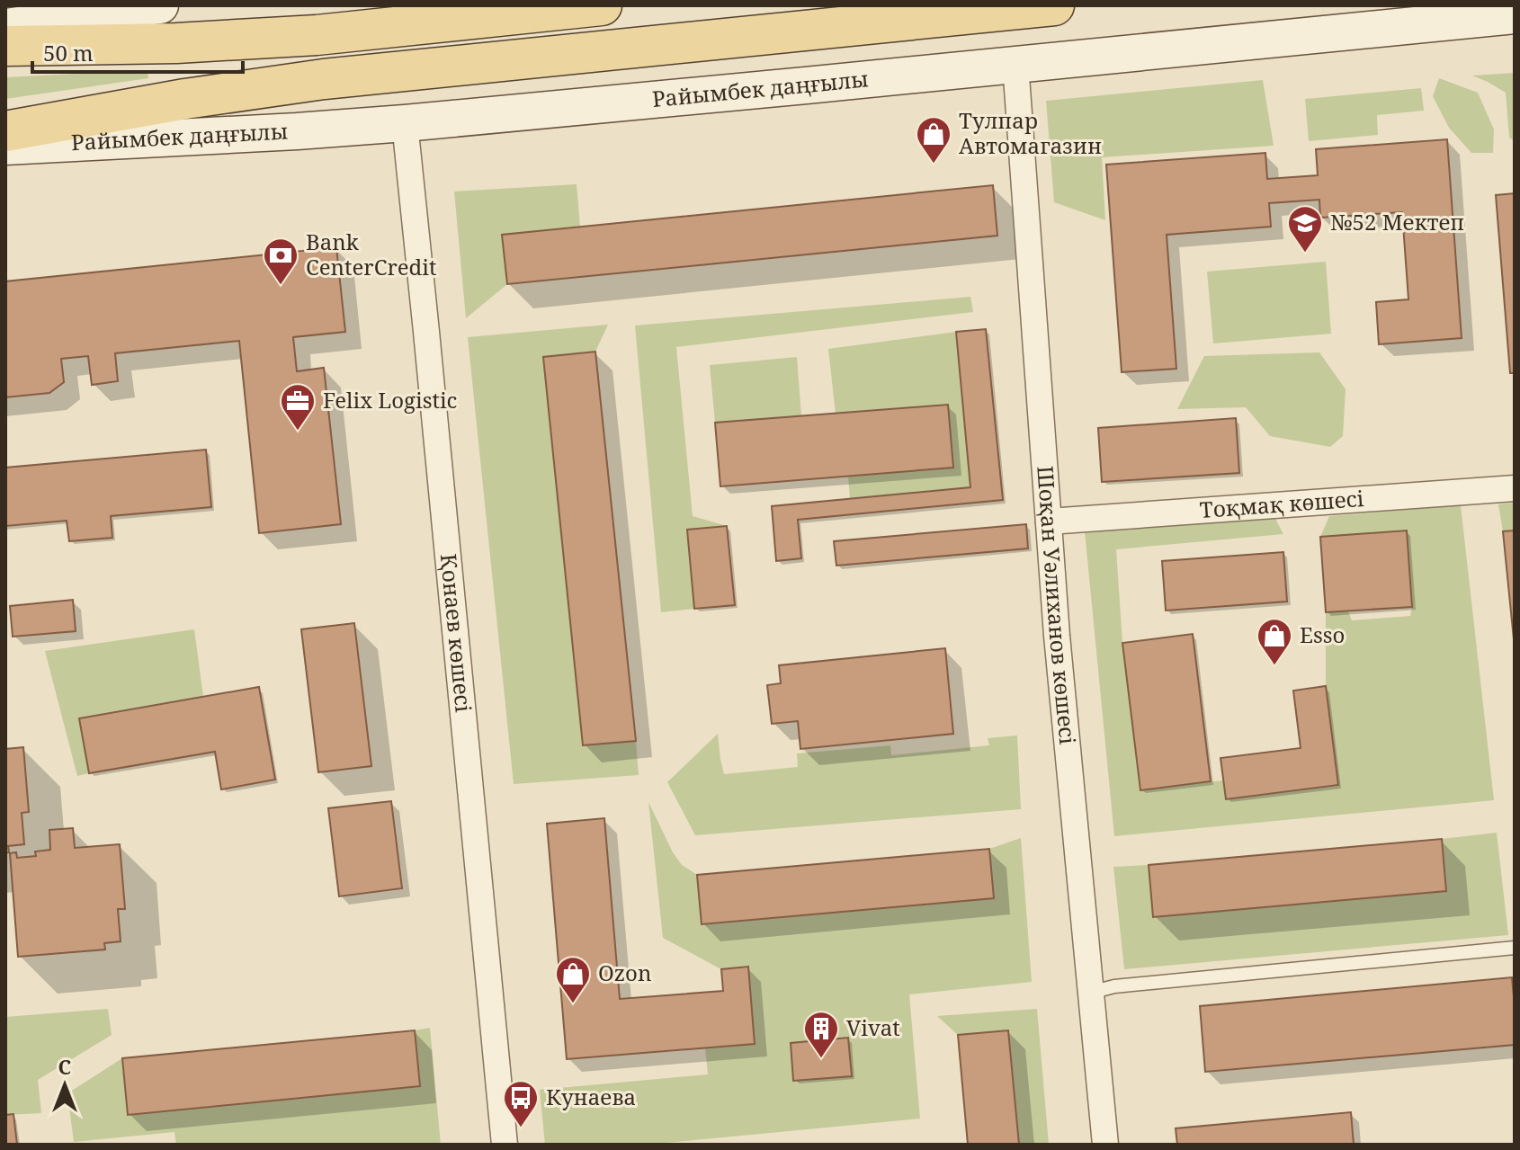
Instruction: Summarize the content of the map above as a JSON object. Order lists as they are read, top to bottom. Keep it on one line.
{"streets":{"main road":["Райымбек даңғылы"],"street":["Тоқмақ көшесі","Шоқан Уәлиханов көшесі","Қонаев көшесі"]},"crossings":[["Райымбек даңғылы","Шоқан Уәлиханов көшесі"],["Райымбек даңғылы","Қонаев көшесі"],["Тоқмақ көшесі","Шоқан Уәлиханов көшесі"]],"places":{"shop":["Тулпар Автомагазин","Esso","Ozon"],"school or university":["№52 Мектеп"],"bank":["Bank CenterCredit"],"office":["Felix Logistic"],"building":["Vivat"],"bus stop":["Кунаева"]},"scale_bar":"50 m","north":"top"}
